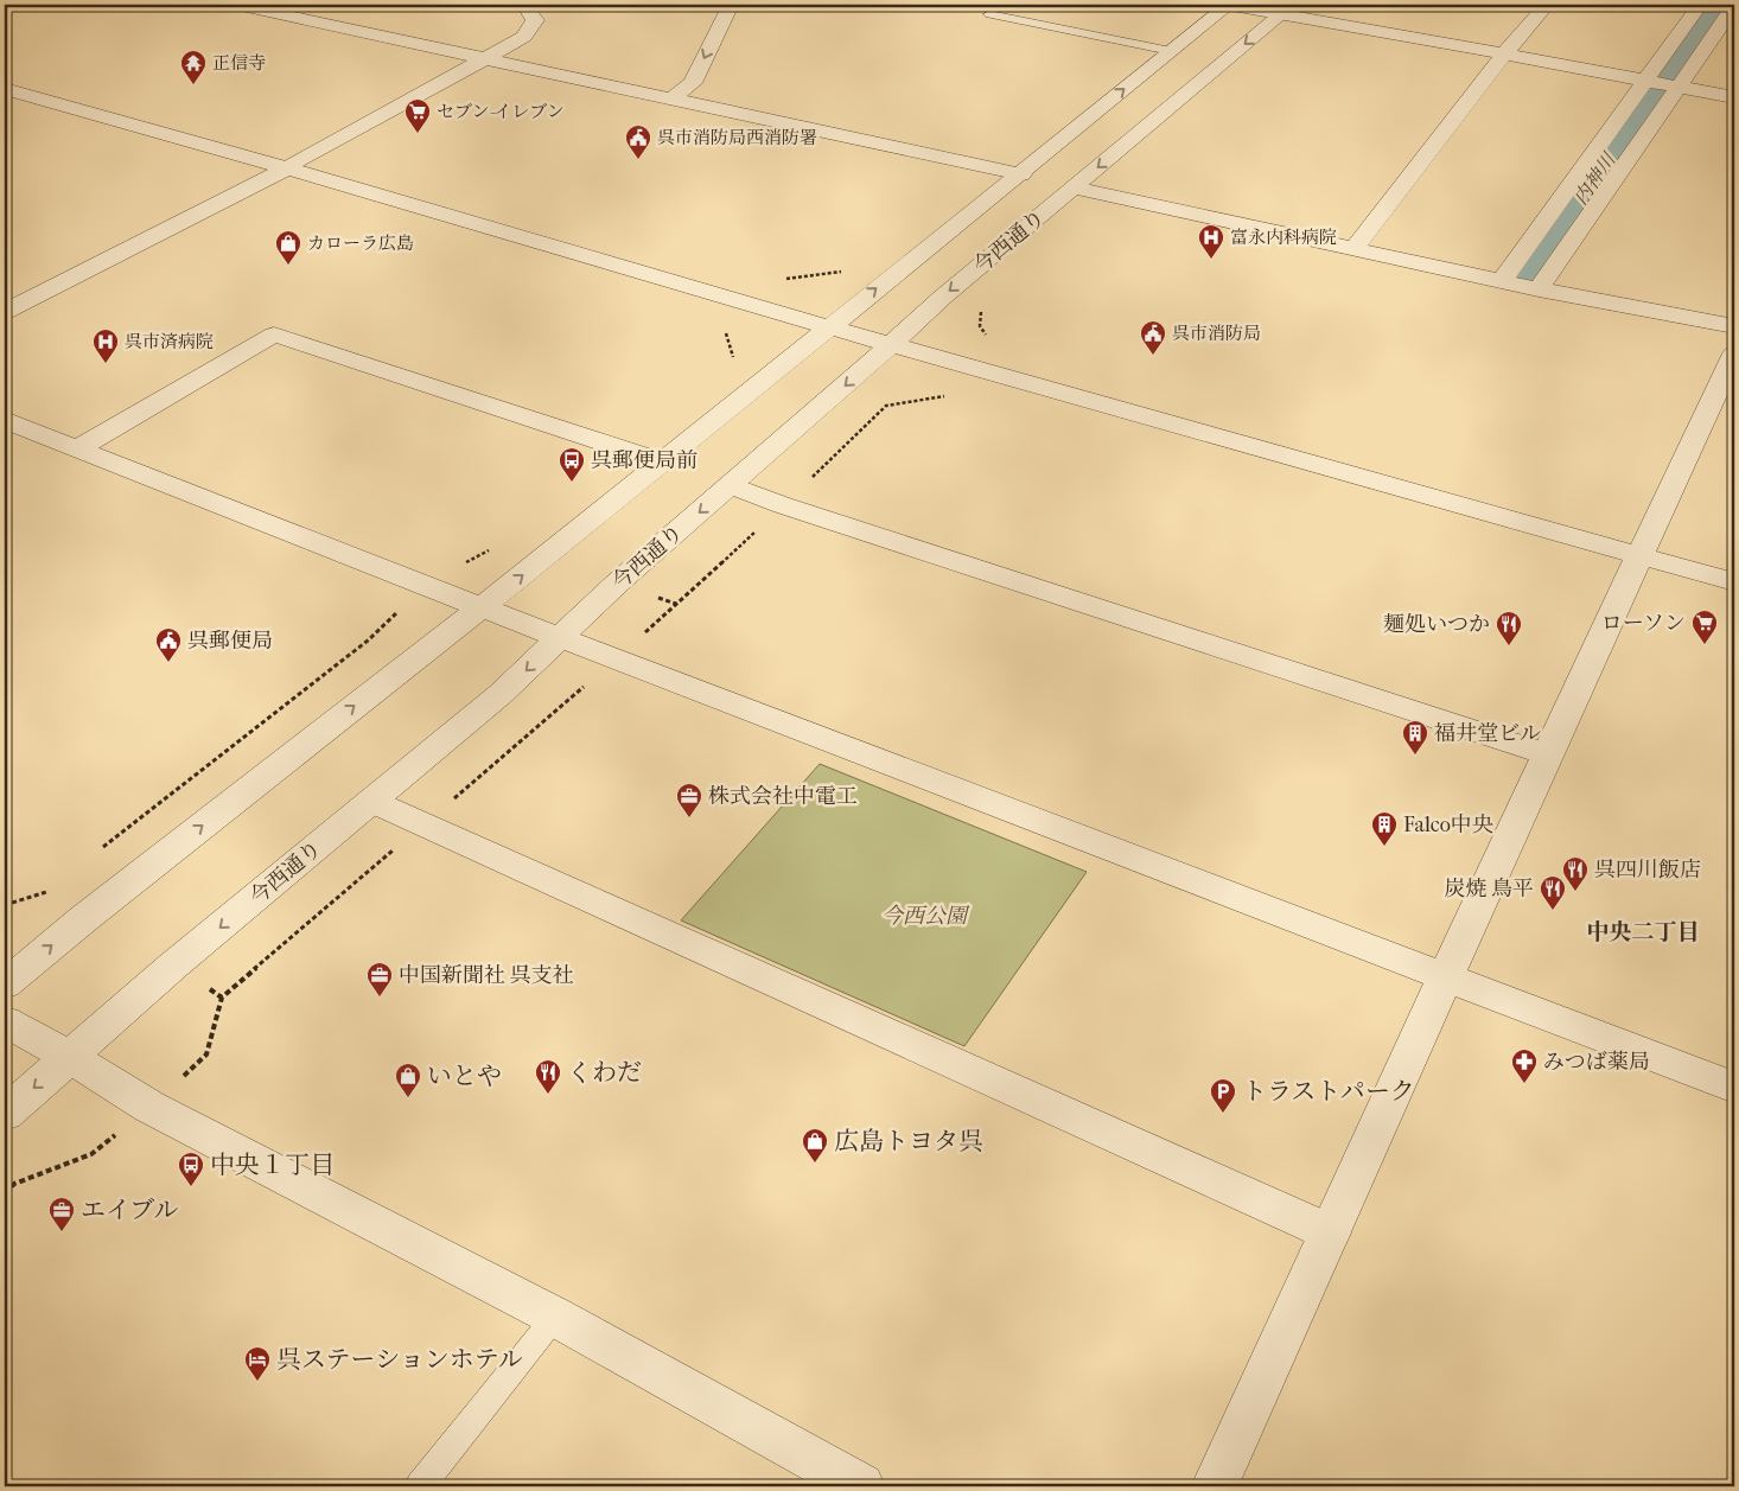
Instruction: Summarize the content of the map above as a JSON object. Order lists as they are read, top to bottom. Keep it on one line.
{"streets":{"street":["今西通り"]},"districts":["中央二丁目"],"water":["内神川"],"parks":["今西公園"],"places":{"temple":["正信寺"],"supermarket":["セブン-イレブン","ローソン"],"public building":["呉市消防局西消防署","呉市消防局","呉郵便局"],"hospital":["富永内科病院","呉市済病院"],"shop":["カローラ広島","いとや","広島トヨタ呉"],"bus stop":["呉郵便局前","中央１丁目"],"restaurant":["麺処いつか","呉四川飯店","炭焼 鳥平","くわだ"],"building":["福井堂ビル","Falco中央"],"office":["株式会社中電工","中国新聞社 呉支社","エイブル"],"pharmacy":["みつば薬局"],"parking":["トラストパーク"],"hotel":["呉ステーションホテル"]}}
